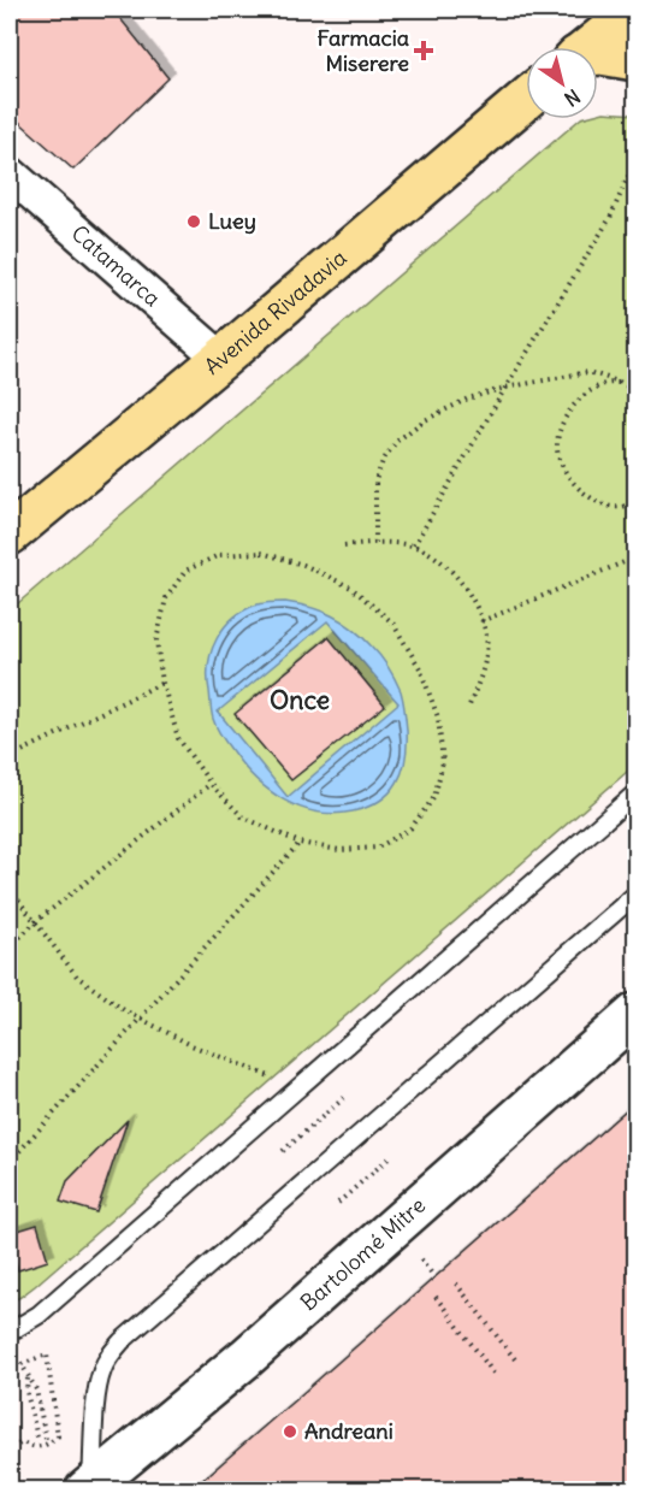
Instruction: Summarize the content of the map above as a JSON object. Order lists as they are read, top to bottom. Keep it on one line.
{"streets":{"main road":["Avenida Rivadavia","Bartolomé Mitre"],"street":["Catamarca"]},"crossings":[["Catamarca","Avenida Rivadavia"]],"districts":["Once"],"places":{"health":["Farmacia Miserere"],"other":["Luey","Andreani"]},"north":"bottom right"}
